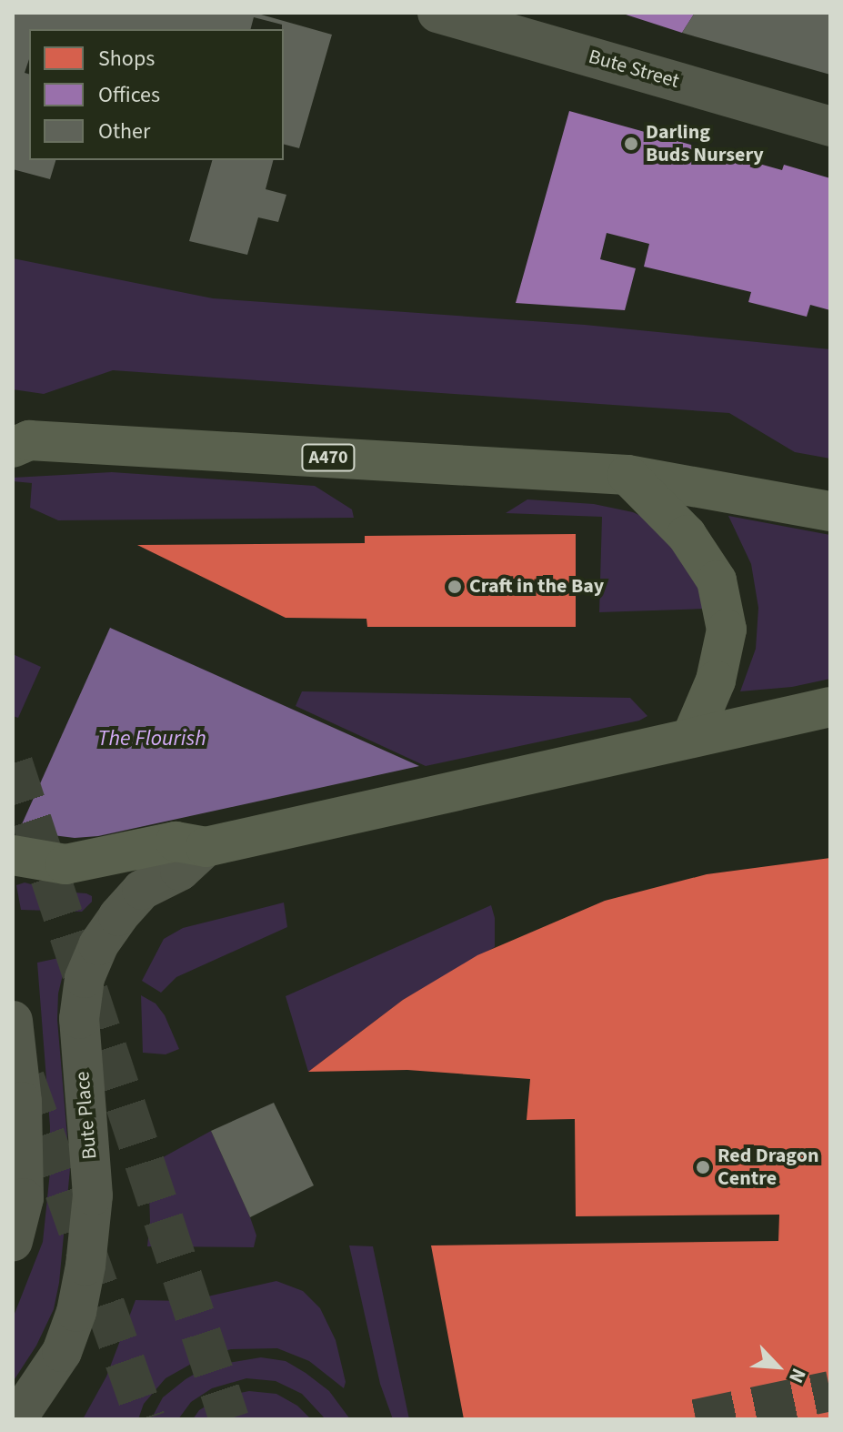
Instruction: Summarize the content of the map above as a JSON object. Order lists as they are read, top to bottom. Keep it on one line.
{"streets":{"main road":["A470"],"street":["Bute Street","Bute Place"]},"water":["The Flourish"],"places":["Darling Buds Nursery","Craft in the Bay","Red Dragon Centre"],"legend":["Shops","Offices","Other"],"north":"bottom right"}
